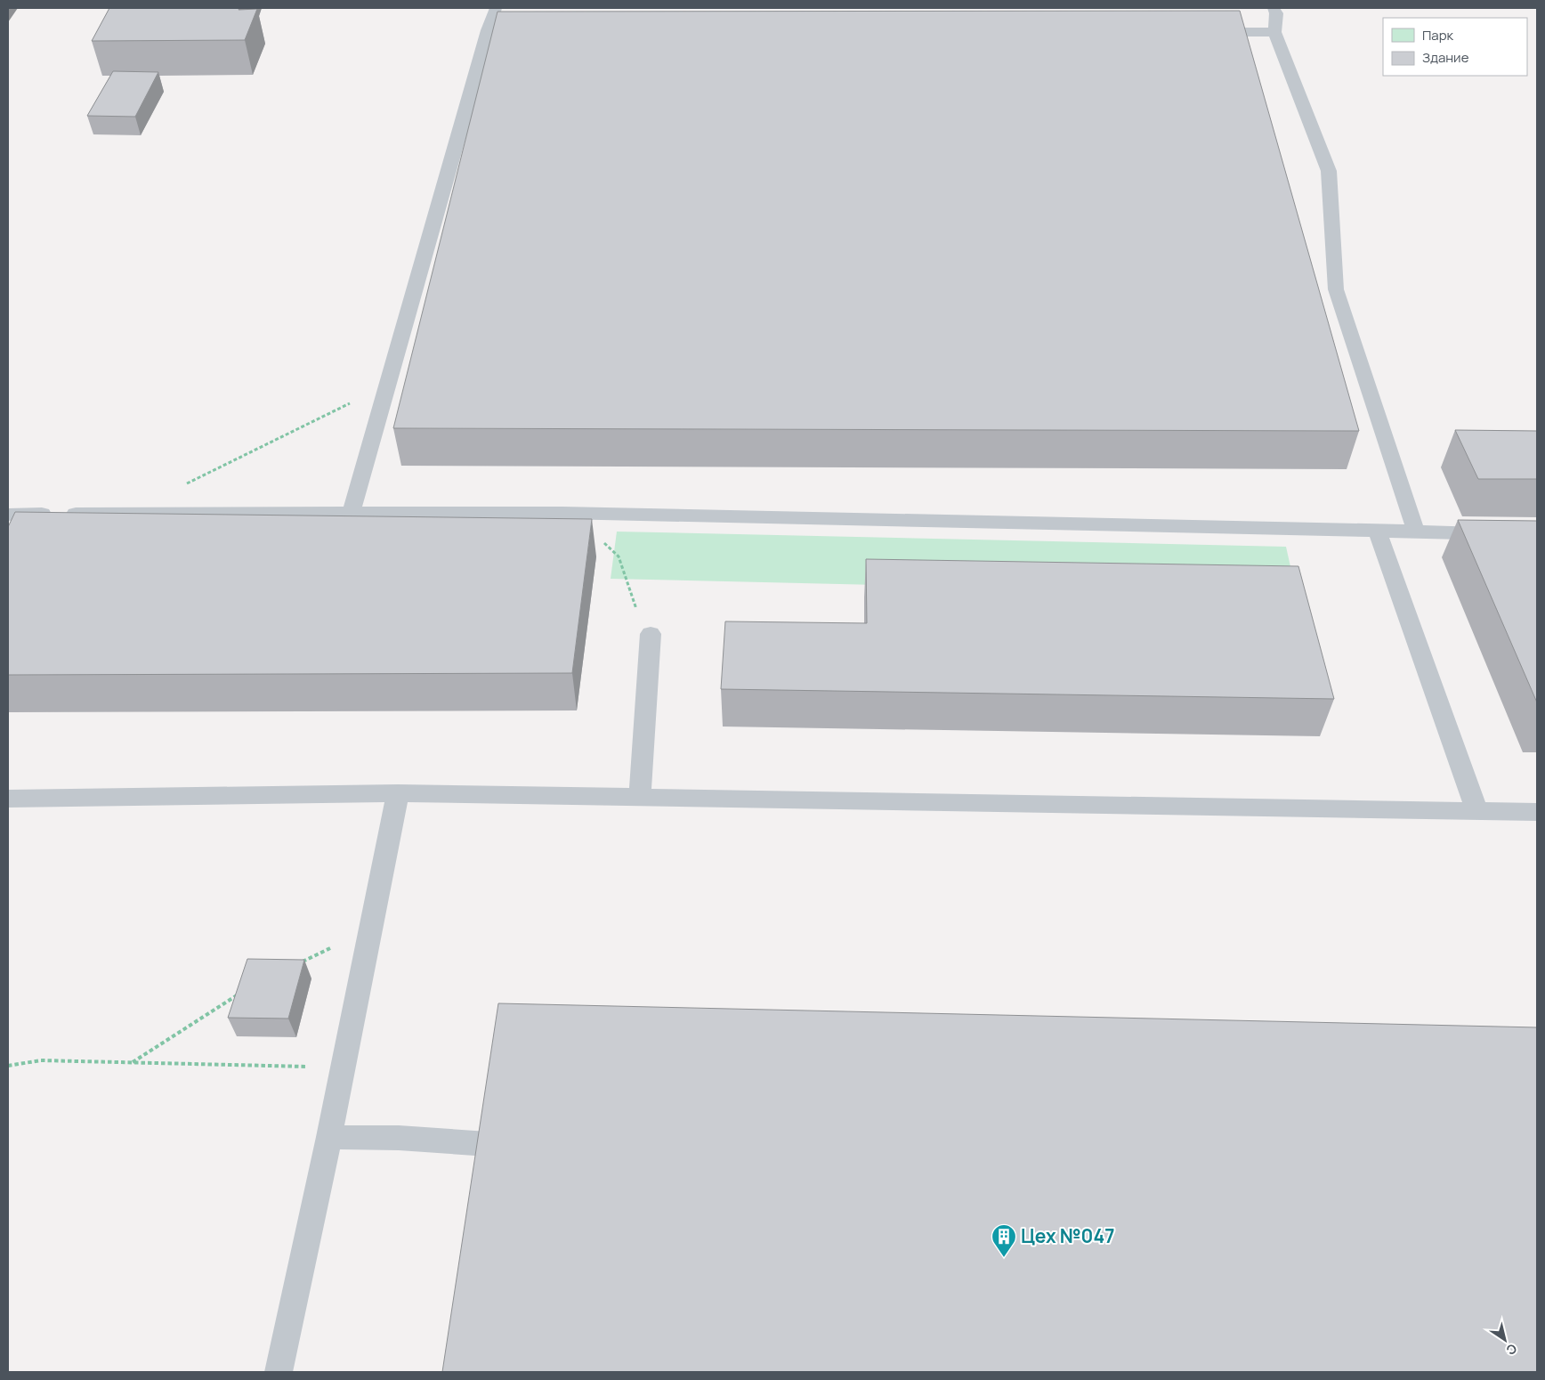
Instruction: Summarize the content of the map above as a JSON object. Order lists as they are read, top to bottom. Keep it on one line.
{"places":{"building":["Цех №047"]},"legend":["Парк","Здание"],"north":"bottom right"}
